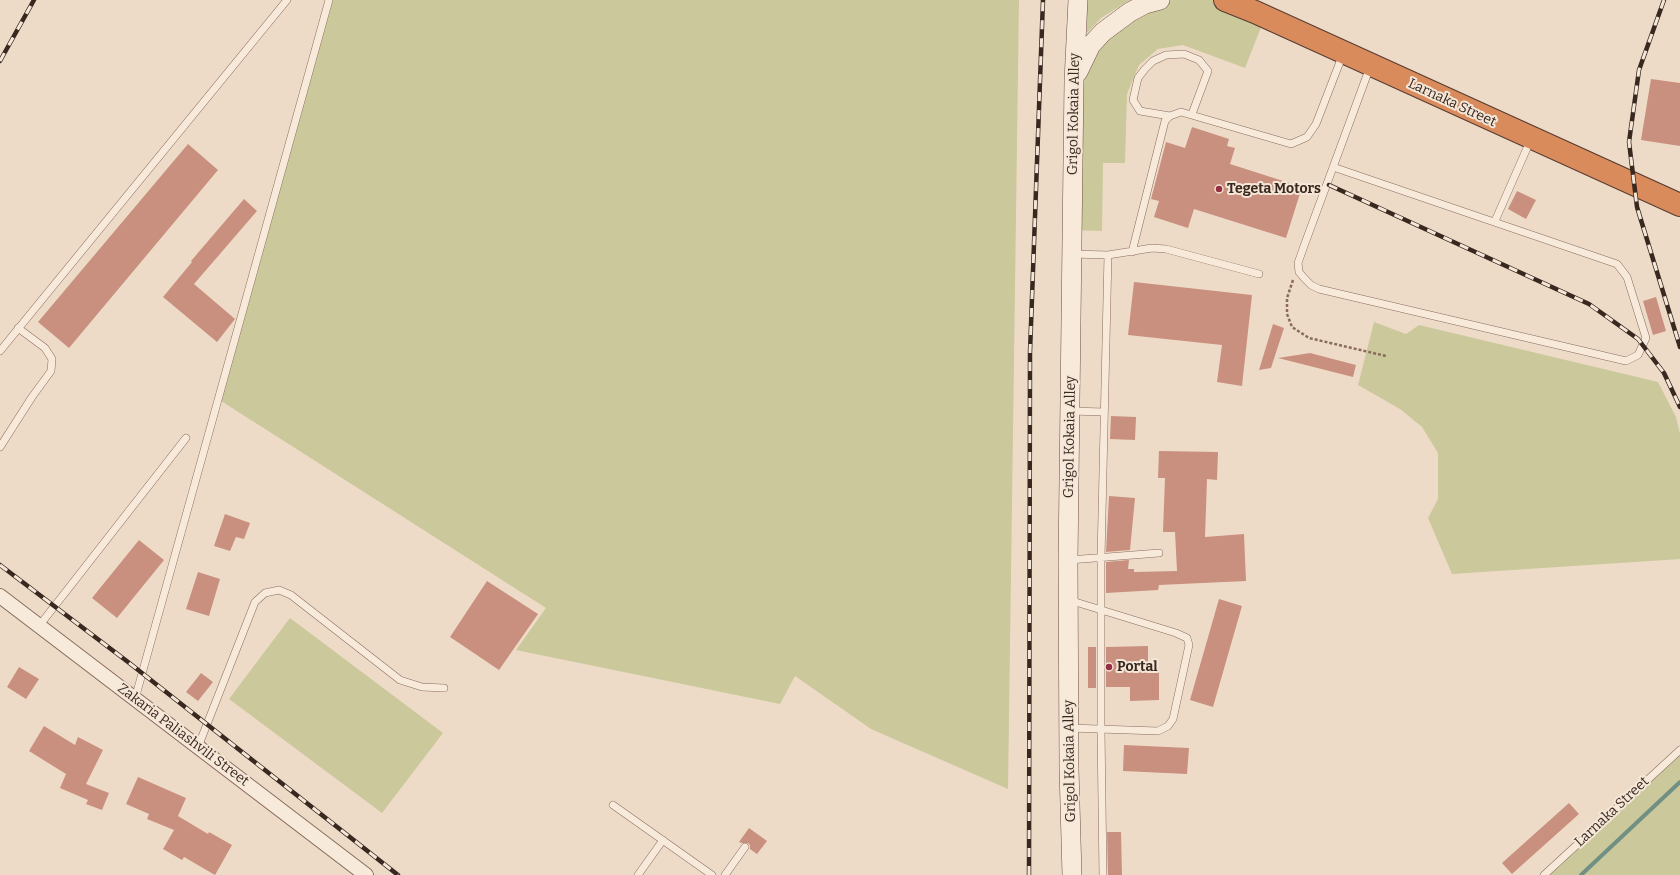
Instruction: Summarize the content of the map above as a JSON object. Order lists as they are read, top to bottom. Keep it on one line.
{"streets":{"highway":["Larnaka Street"],"main road":["Grigol Kokaia Alley"],"street":["Zakaria Paliashvili Street"]},"places":["Tegeta Motors","Portal"]}
